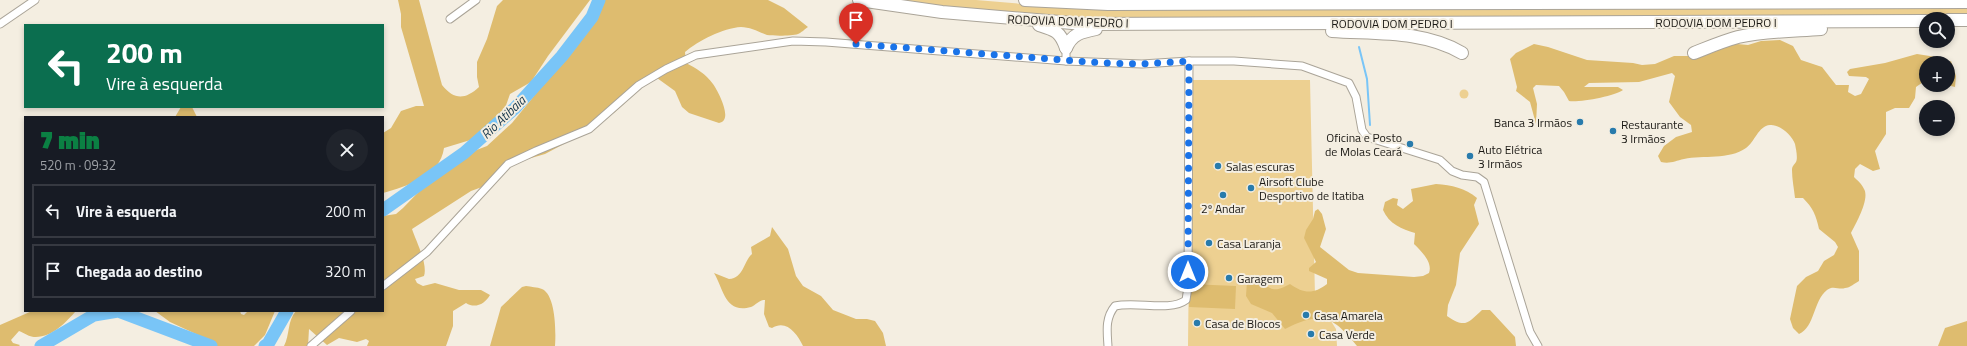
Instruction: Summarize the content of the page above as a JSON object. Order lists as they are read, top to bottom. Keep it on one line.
{"streets":{"highway":["RODOVIA DOM PEDRO I"]},"water":["Rio Atibaia"],"places":["Banca 3 Irmãos","Restaurante 3 Irmãos","Oficina e Posto de Molas Ceará","Auto Elétrica 3 Irmãos","Salas escuras","Airsoft Clube Desportivo de Itatiba","2º Andar","Casa Laranja","Garagem","Casa Amarela","Casa de Blocos","Casa Verde"],"page":{"map_buttons":["+","−"],"turn":["200 m","Vire à esquerda"],"heading":["7 min","520 m · 09:32"],"list":[{"name":"Vire à esquerda","value":"200 m"},{"name":"Chegada ao destino","value":"320 m"}]}}
